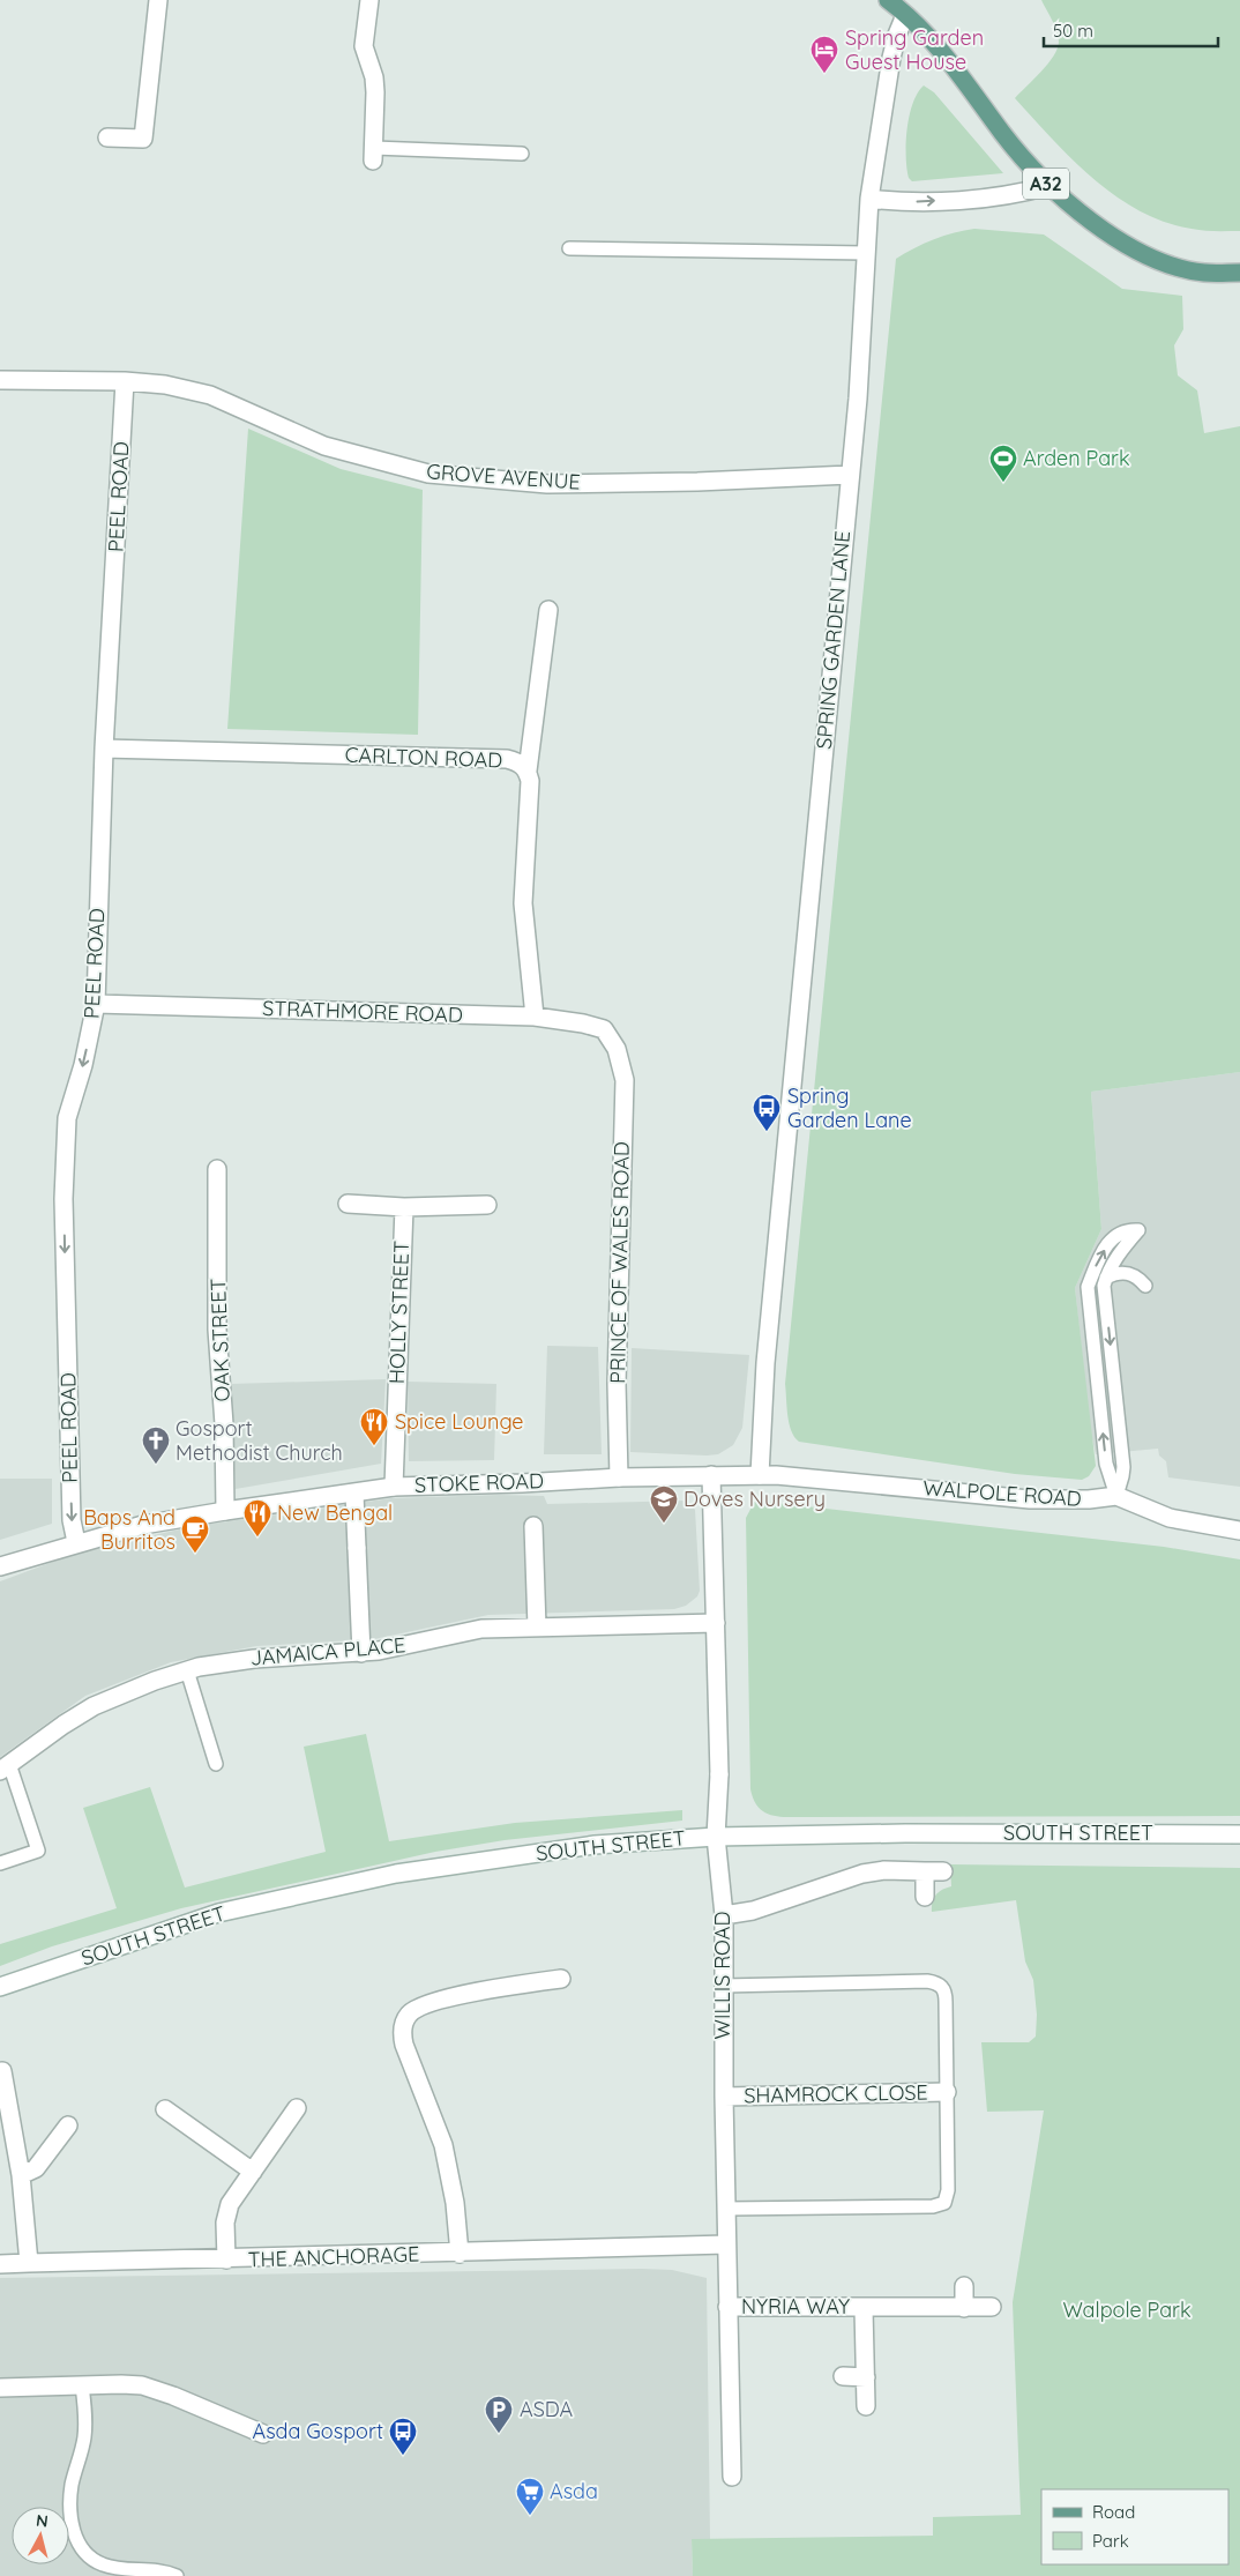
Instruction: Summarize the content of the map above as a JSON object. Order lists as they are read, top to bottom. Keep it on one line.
{"streets":{"main road":["A32"],"street":["GROVE AVENUE","PEEL ROAD","SPRING GARDEN LANE","CARLTON ROAD","STRATHMORE ROAD","PRINCE OF WALES ROAD","HOLLY STREET","OAK STREET","STOKE ROAD","WALPOLE ROAD","JAMAICA PLACE","SOUTH STREET","WILLIS ROAD","SHAMROCK CLOSE","THE ANCHORAGE","NYRIA WAY"]},"crossings":[["A32","SPRING GARDEN LANE"],["GROVE AVENUE","PEEL ROAD"],["GROVE AVENUE","SPRING GARDEN LANE"],["PEEL ROAD","CARLTON ROAD"],["PEEL ROAD","STRATHMORE ROAD"],["PEEL ROAD","STOKE ROAD"],["SPRING GARDEN LANE","STOKE ROAD"],["SPRING GARDEN LANE","WALPOLE ROAD"],["CARLTON ROAD","STRATHMORE ROAD"],["STRATHMORE ROAD","PRINCE OF WALES ROAD"],["PRINCE OF WALES ROAD","STOKE ROAD"],["HOLLY STREET","STOKE ROAD"],["OAK STREET","STOKE ROAD"],["STOKE ROAD","WALPOLE ROAD"],["STOKE ROAD","WILLIS ROAD"],["JAMAICA PLACE","WILLIS ROAD"],["SOUTH STREET","WILLIS ROAD"],["WILLIS ROAD","SHAMROCK CLOSE"],["WILLIS ROAD","THE ANCHORAGE"],["WILLIS ROAD","NYRIA WAY"]],"one_way":["PEEL ROAD"],"parks":["Walpole Park"],"places":{"hotel":["Spring Garden Guest House"],"sports":["Arden Park"],"bus stop":["Spring Garden Lane","Asda Gosport"],"restaurant":["Spice Lounge","New Bengal"],"church":["Gosport Methodist Church"],"school or university":["Doves Nursery"],"cafe":["Baps And Burritos"],"parking":["ASDA"],"supermarket":["Asda"]},"legend":["Road","Park"],"scale_bar":"50 m","north":"top"}
